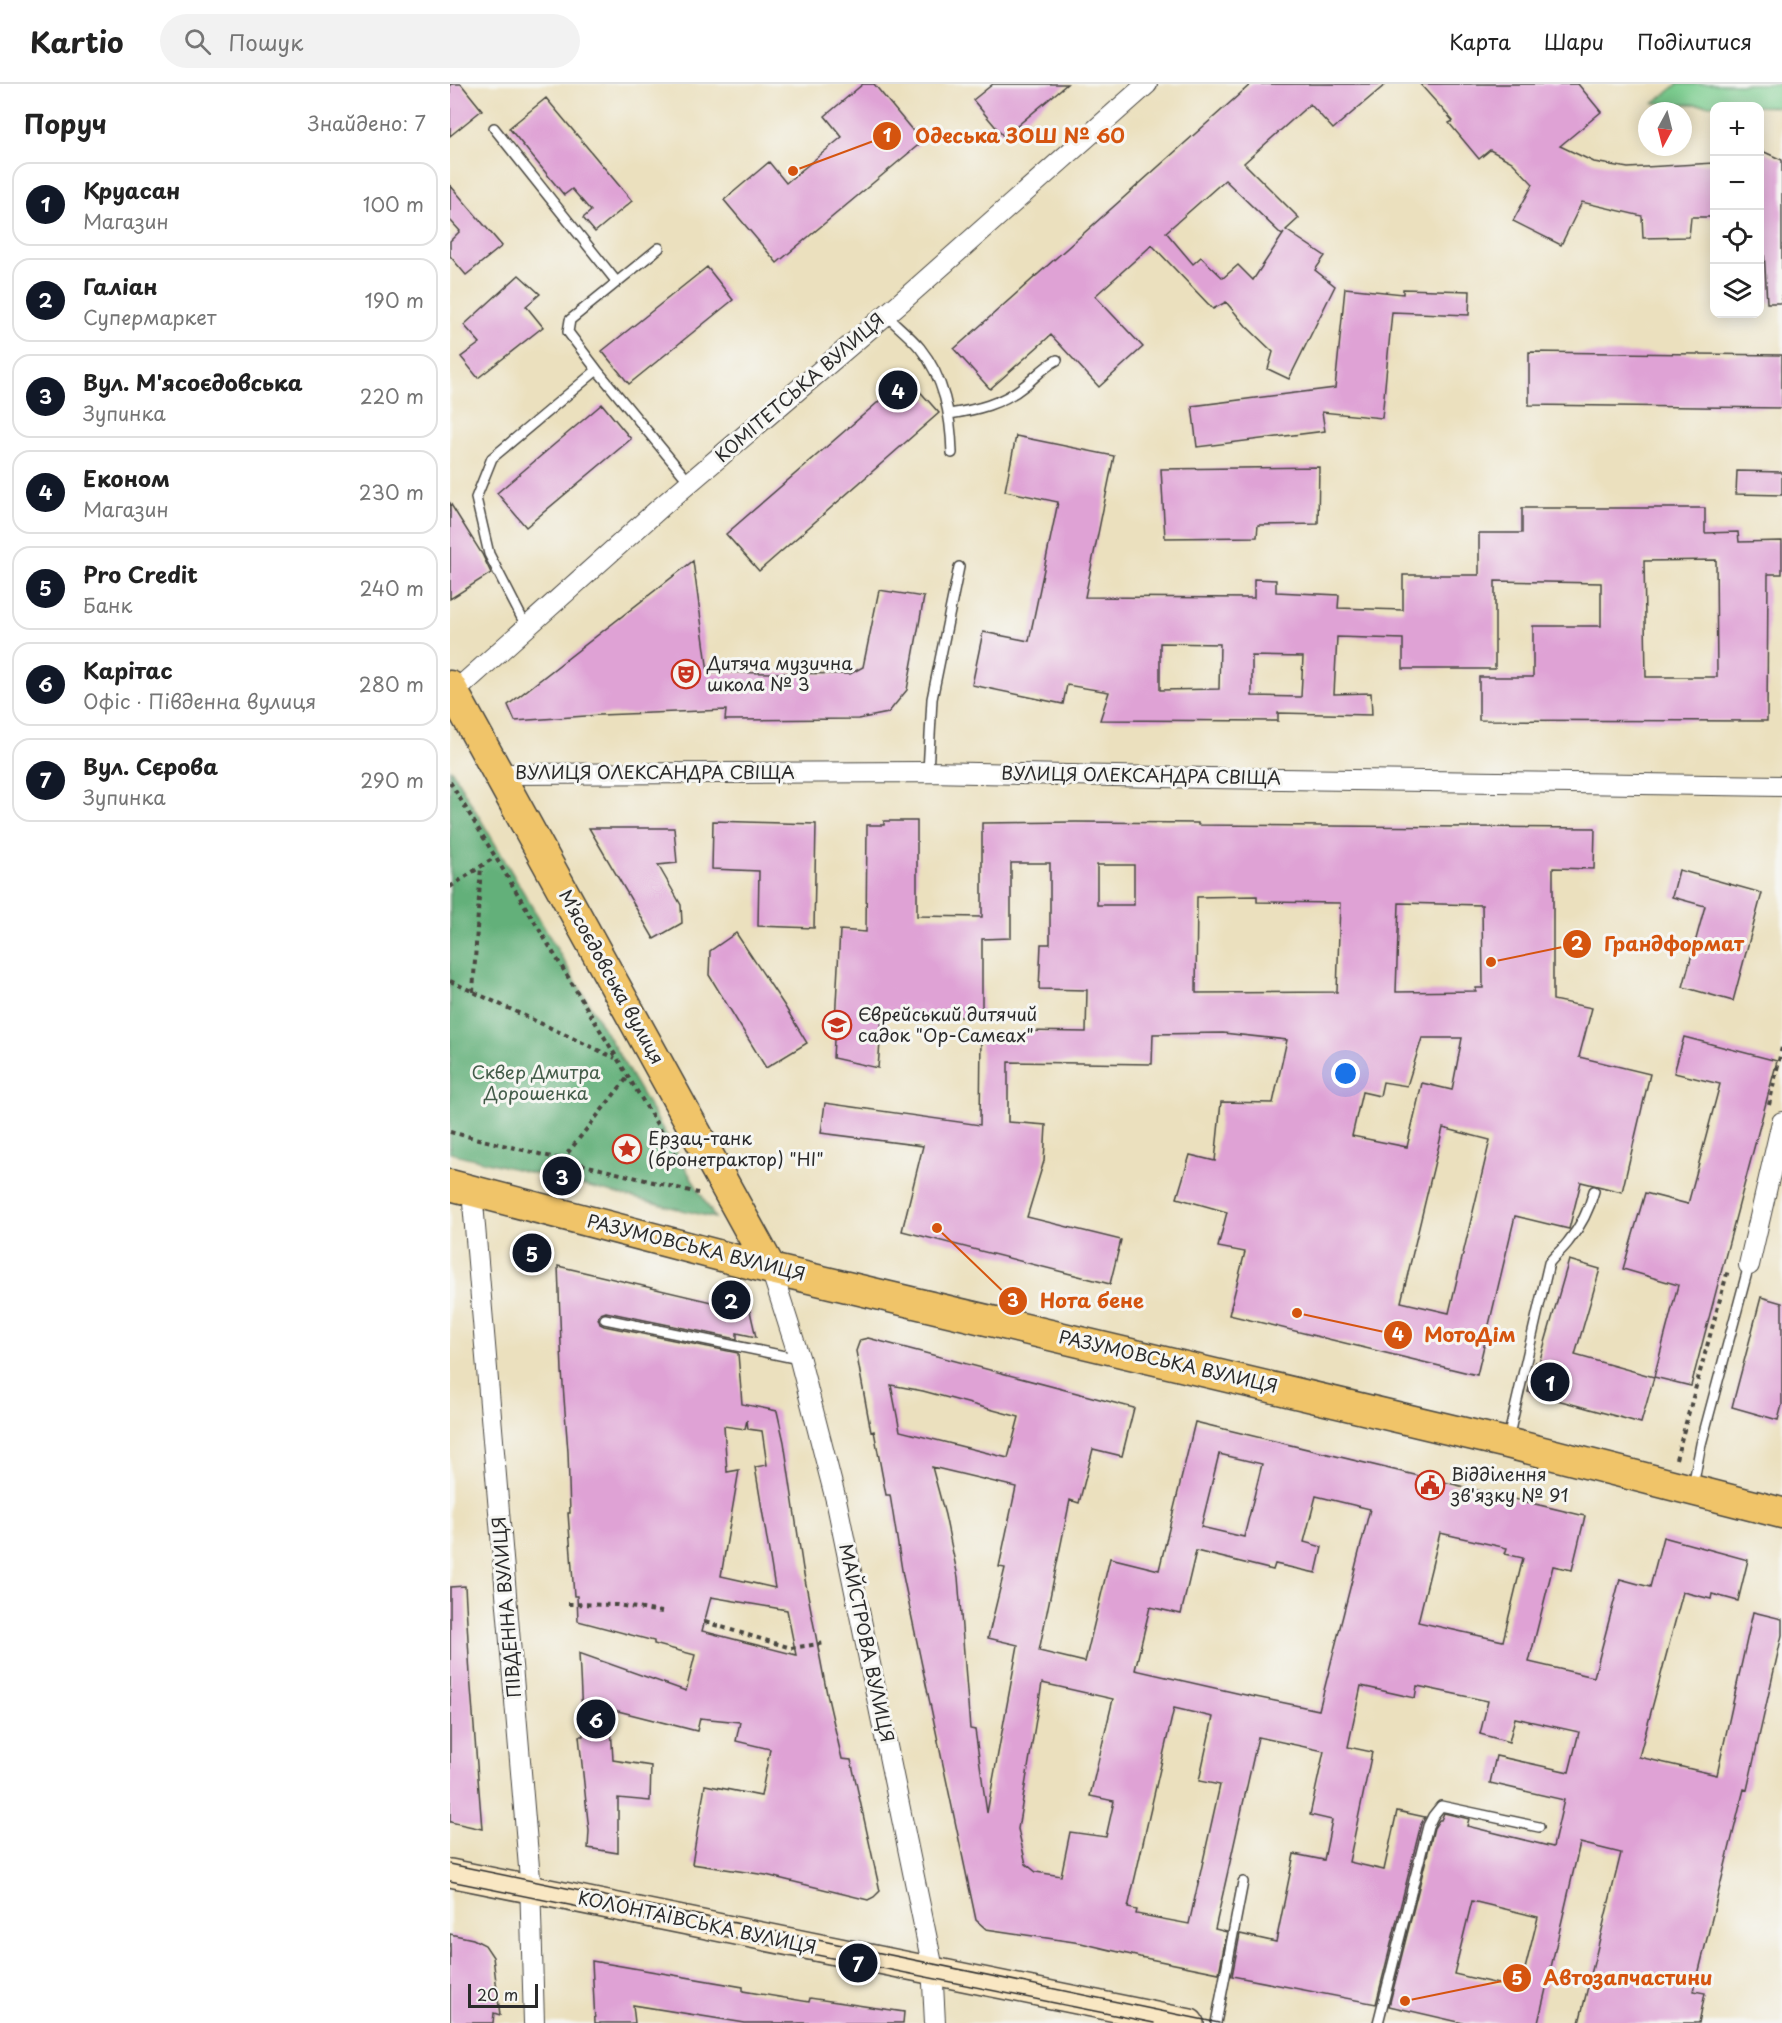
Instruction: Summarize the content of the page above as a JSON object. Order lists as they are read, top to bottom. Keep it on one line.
{"streets":{"main road":["Мʼясоєдовська вулиця","РАЗУМОВСЬКА ВУЛИЦЯ","КОЛОНТАЇВСЬКА ВУЛИЦЯ"],"street":["КОМІТЕТСЬКА ВУЛИЦЯ","ВУЛИЦЯ ОЛЕКСАНДРА СВІЩА","ПІВДЕННА ВУЛИЦЯ","МАЙСТРОВА ВУЛИЦЯ"]},"crossings":[["КОМІТЕТСЬКА ВУЛИЦЯ","Мʼясоєдовська вулиця"],["ВУЛИЦЯ ОЛЕКСАНДРА СВІЩА","Мʼясоєдовська вулиця"],["Мʼясоєдовська вулиця","РАЗУМОВСЬКА ВУЛИЦЯ"],["Мʼясоєдовська вулиця","МАЙСТРОВА ВУЛИЦЯ"],["РАЗУМОВСЬКА ВУЛИЦЯ","ПІВДЕННА ВУЛИЦЯ"],["РАЗУМОВСЬКА ВУЛИЦЯ","МАЙСТРОВА ВУЛИЦЯ"],["ПІВДЕННА ВУЛИЦЯ","КОЛОНТАЇВСЬКА ВУЛИЦЯ"],["МАЙСТРОВА ВУЛИЦЯ","КОЛОНТАЇВСЬКА ВУЛИЦЯ"]],"parks":["Сквер Дмитра Дорошенка"],"places":{"other":["Одеська ЗОШ № 60","Грандформат","Нота бене","МотоДім","Автозапчастини"],"theatre":["Дитяча музична школа № 3"],"school or university":["Єврейський дитячий садок \"Ор-Самєах\""],"place":["Ерзац-танк (бронетрактор) \"НІ\""],"public building":["Відділення зв'язку № 91"]},"scale_bar":"20 m","north":"bottom","page":{"header":"Kartio","search":"Пошук","nav":["Карта","Шари","Поділитися"],"heading":["Поруч","Знайдено: 7"],"map_buttons":["+","−"],"list":[{"mark":"1","name":"Круасан","note":"Магазин","value":"100 m"},{"mark":"2","name":"Галіан","note":"Супермаркет","value":"190 m"},{"mark":"3","name":"Вул. М'ясоєдовська","note":"Зупинка","value":"220 m"},{"mark":"4","name":"Економ","note":"Магазин","value":"230 m"},{"mark":"5","name":"Pro Credit","note":"Банк","value":"240 m"},{"mark":"6","name":"Карітас","note":"Офіс · Південна вулиця","value":"280 m"},{"mark":"7","name":"Вул. Сєрова","note":"Зупинка","value":"290 m"}],"pins":["4","3","5","2","1","6","7"],"scale":"20 m"}}
